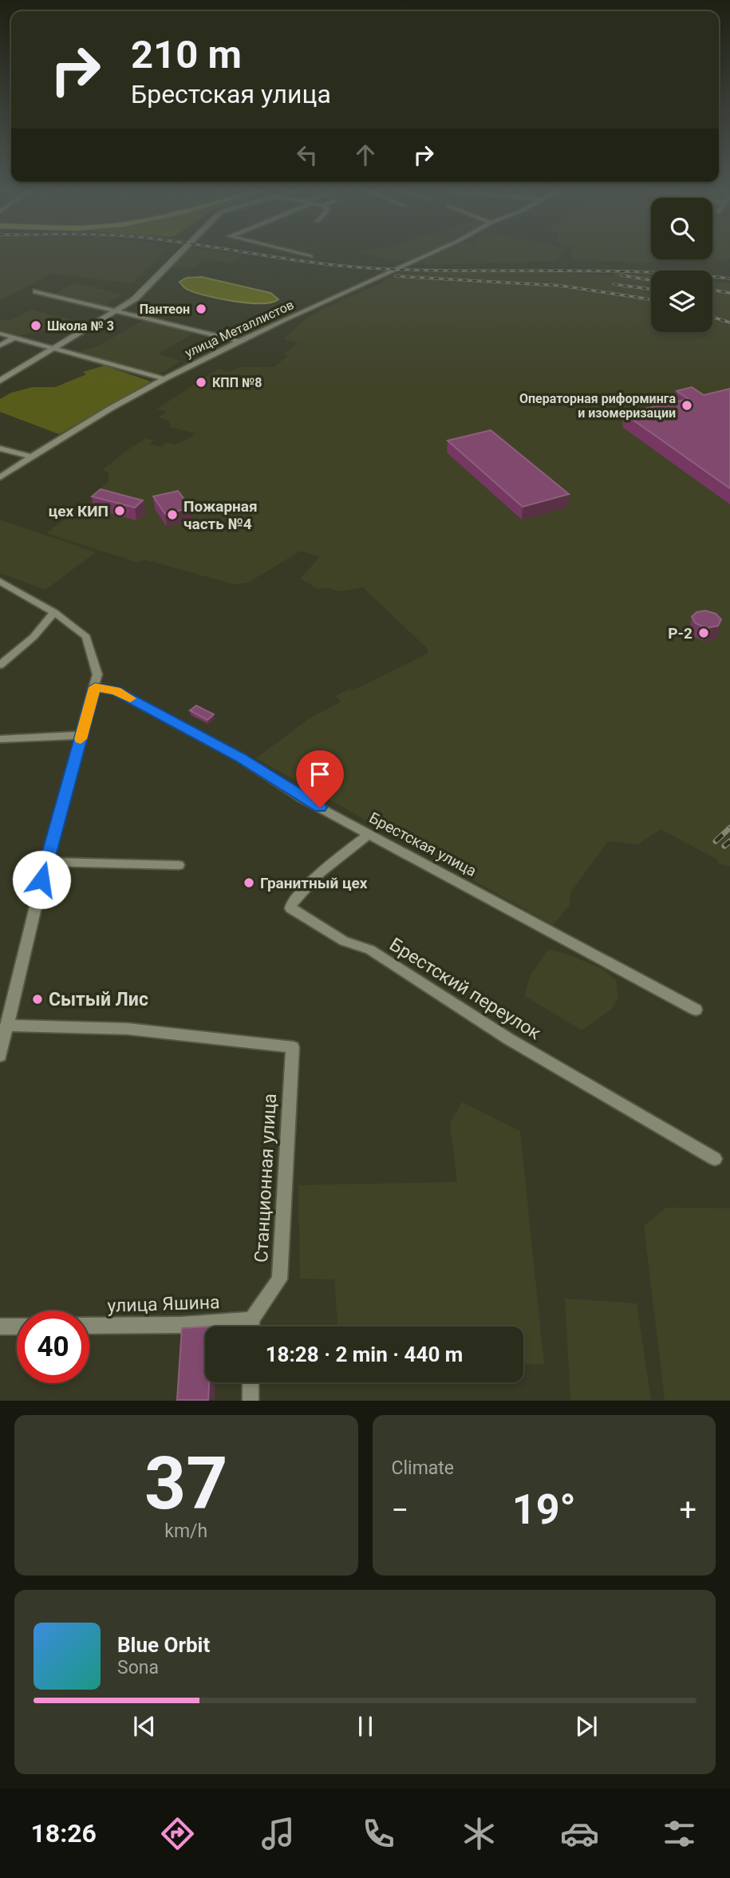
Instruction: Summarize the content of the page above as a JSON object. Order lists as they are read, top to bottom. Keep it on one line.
{"streets":{"street":["улица Металлистов","Брестская улица","Брестский переулок","Станционная улица","улица Яшина"]},"crossings":[["Брестская улица","Брестский переулок"],["Станционная улица","улица Яшина"]],"places":["Пантеон","Школа № 3","КПП №8","Операторная риформинга и изомеризации","цех КИП","Пожарная часть №4","Р-2","Гранитный цех","Сытый Лис"],"page":{"turn":["210 m","Брестская улица"],"limit":"40","trip":"18:28 · 2 min · 440 m","tile":[["37","km/h"],"Climate"],"heat":["−","19°","+"],"song":["Blue Orbit","Sona"],"tabs":"18:26"}}
